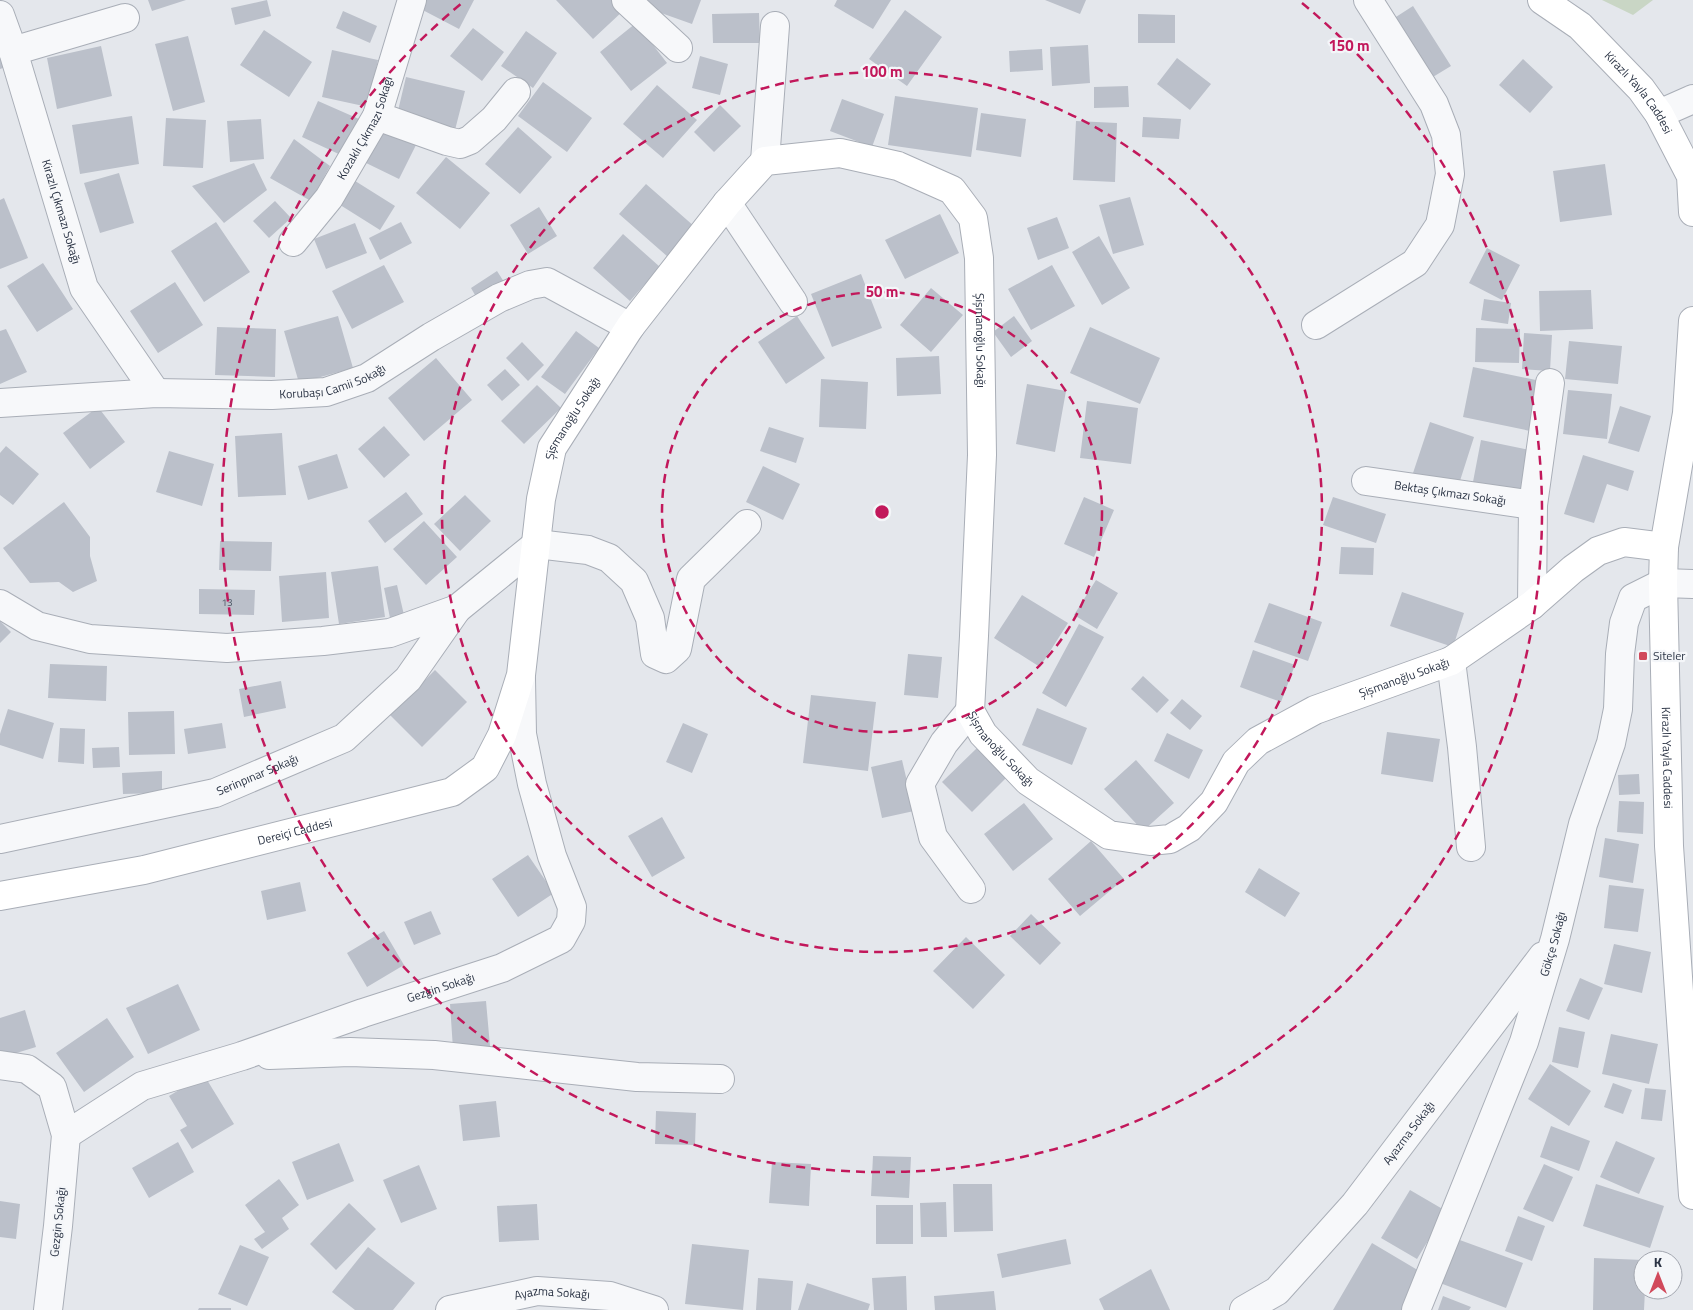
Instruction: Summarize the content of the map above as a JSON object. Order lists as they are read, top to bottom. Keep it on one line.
{"streets":{"street":["Kirazlı Yayla Caddesi","Kozaklı Çıkmazı Sokağı","Kirazlı Çıkmazı Sokağı","Şişmanoğlu Sokağı","Korubaşı Camii Sokağı","Bektaş Çıkmazı Sokağı","Serinpınar Sokağı","Dereiçi Caddesi","Gökçe Sokağı","Gezgin Sokağı","Ayazma Sokağı"]},"crossings":[["Kirazlı Yayla Caddesi","Şişmanoğlu Sokağı"],["Kirazlı Yayla Caddesi","Gökçe Sokağı"],["Kirazlı Çıkmazı Sokağı","Korubaşı Camii Sokağı"],["Şişmanoğlu Sokağı","Korubaşı Camii Sokağı"],["Şişmanoğlu Sokağı","Dereiçi Caddesi"],["Şişmanoğlu Sokağı","Gezgin Sokağı"],["Dereiçi Caddesi","Gezgin Sokağı"],["Gökçe Sokağı","Ayazma Sokağı"]],"places":{"transit":["Siteler"]},"house_numbers":["13"],"north":"top","rings":["150 m","100 m","50 m"]}
